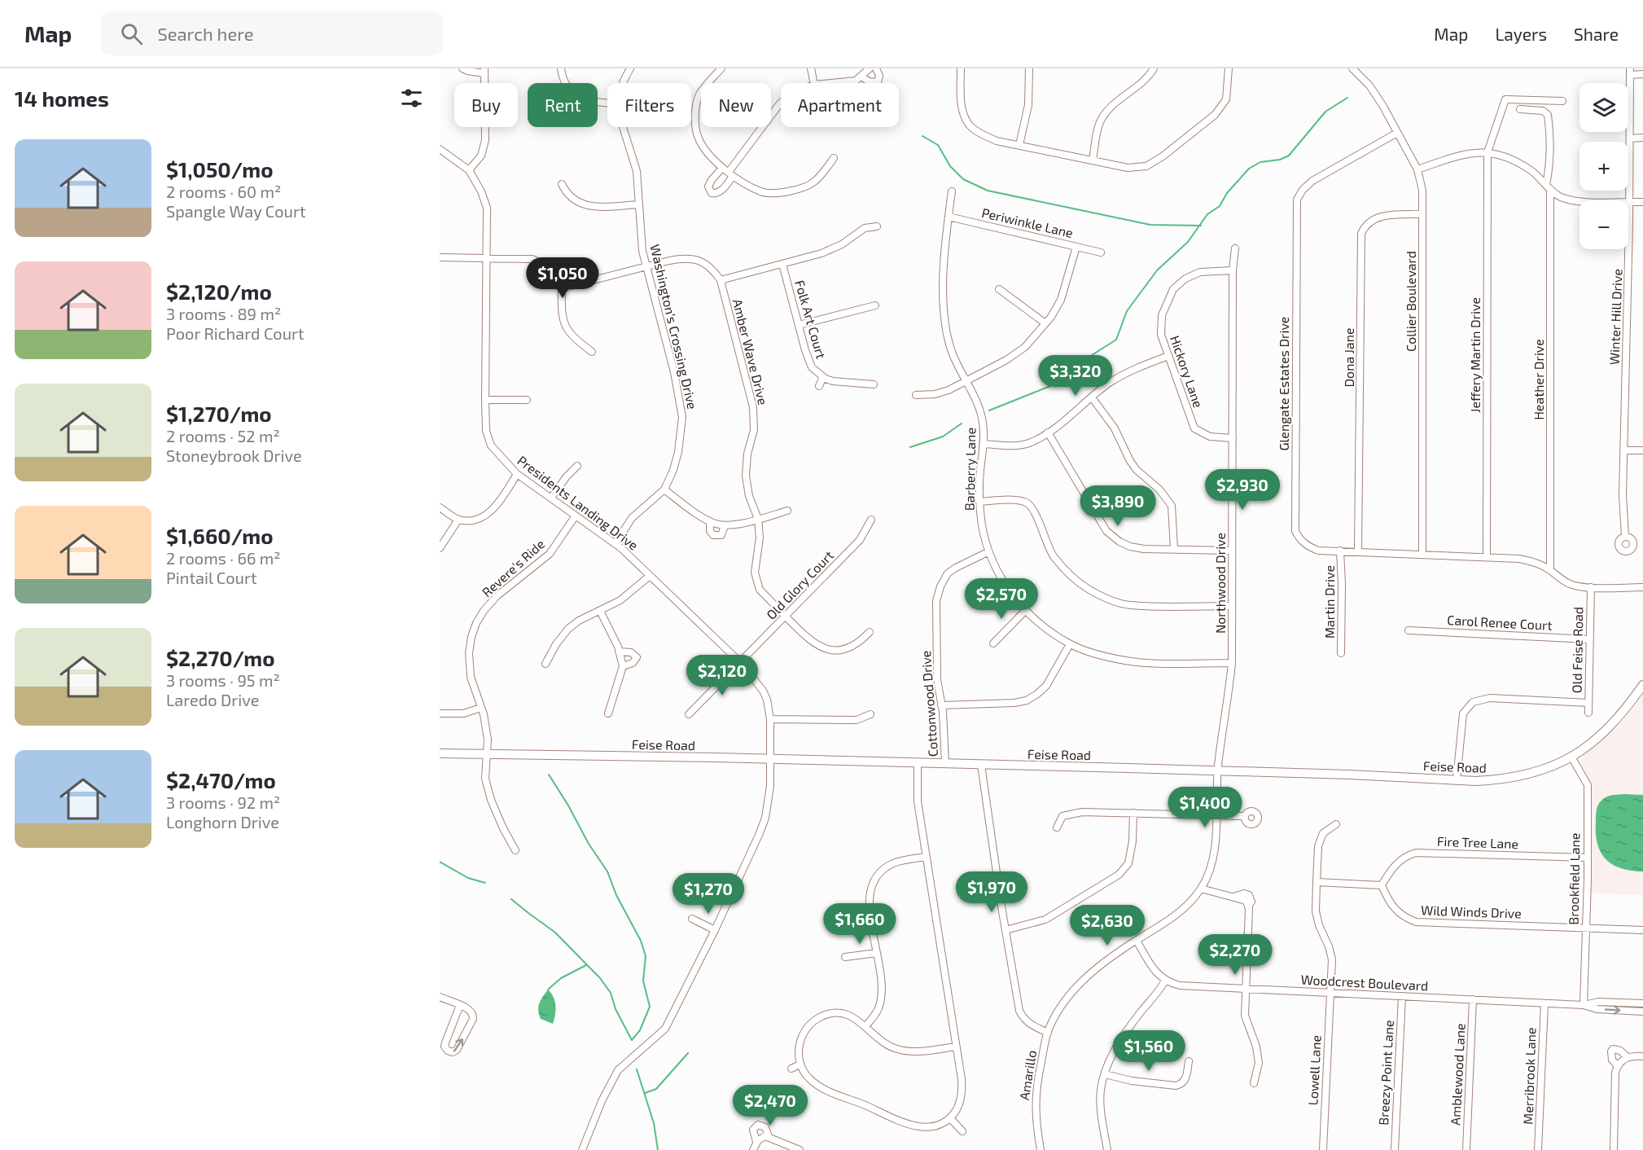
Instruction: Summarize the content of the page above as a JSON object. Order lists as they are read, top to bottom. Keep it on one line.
{"streets":{"main road":["Feise Road"],"street":["Periwinkle Lane","Collier Boulevard","Winter Hill Drive","Folk Art Court","Washington's Crossing Drive","Amber Wave Drive","Jeffery Martin Drive","Dona Jane","Hickory Lane","Heather Drive","Glengate Estates Drive","Barberry Lane","Presidents Landing Drive","Revere's Ride","Northwood Drive","Old Glory Court","Martin Drive","Carol Renee Court","Old Feise Road","Cottonwood Drive","Fire Tree Lane","Brookfield Lane","Wild Winds Drive","Woodcrest Boulevard","Lowell Lane","Breezy Point Lane","Amblewood Lane","Amarillo","Merribrook Lane"]},"crossings":[["Periwinkle Lane","Barberry Lane"],["Collier Boulevard","Dona Jane"],["Collier Boulevard","Glengate Estates Drive"],["Washington's Crossing Drive","Presidents Landing Drive"],["Amber Wave Drive","Old Glory Court"],["Jeffery Martin Drive","Glengate Estates Drive"],["Dona Jane","Glengate Estates Drive"],["Hickory Lane","Northwood Drive"],["Heather Drive","Glengate Estates Drive"],["Glengate Estates Drive","Martin Drive"],["Glengate Estates Drive","Old Feise Road"],["Barberry Lane","Northwood Drive"],["Barberry Lane","Cottonwood Drive"],["Presidents Landing Drive","Revere's Ride"],["Presidents Landing Drive","Old Glory Court"],["Presidents Landing Drive","Feise Road"],["Revere's Ride","Feise Road"],["Northwood Drive","Feise Road"],["Northwood Drive","Amarillo"],["Carol Renee Court","Old Feise Road"],["Cottonwood Drive","Feise Road"],["Feise Road","Brookfield Lane"],["Fire Tree Lane","Brookfield Lane"],["Fire Tree Lane","Wild Winds Drive"],["Brookfield Lane","Wild Winds Drive"],["Brookfield Lane","Woodcrest Boulevard"],["Woodcrest Boulevard","Lowell Lane"],["Woodcrest Boulevard","Breezy Point Lane"],["Woodcrest Boulevard","Amblewood Lane"],["Woodcrest Boulevard","Merribrook Lane"]],"page":{"header":"Map","search":"Search here","nav":["Map","Layers","Share"],"heading":"14 homes","map_buttons":["+","−"],"chip":["Buy","Rent","Filters","New","Apartment"],"list":[{"name":"$1,050/mo","note":"2 rooms · 60 m² · Spangle Way Court"},{"name":"$2,120/mo","note":"3 rooms · 89 m² · Poor Richard Court"},{"name":"$1,270/mo","note":"2 rooms · 52 m² · Stoneybrook Drive"},{"name":"$1,660/mo","note":"2 rooms · 66 m² · Pintail Court"},{"name":"$2,270/mo","note":"3 rooms · 95 m² · Laredo Drive"},{"name":"$2,470/mo","note":"3 rooms · 92 m² · Longhorn Drive"}],"price":["$1,050","$3,320","$2,930","$3,890","$2,570","$2,120","$1,400","$1,970","$1,270","$1,660","$2,630","$2,270","$1,560","$2,470"]}}
